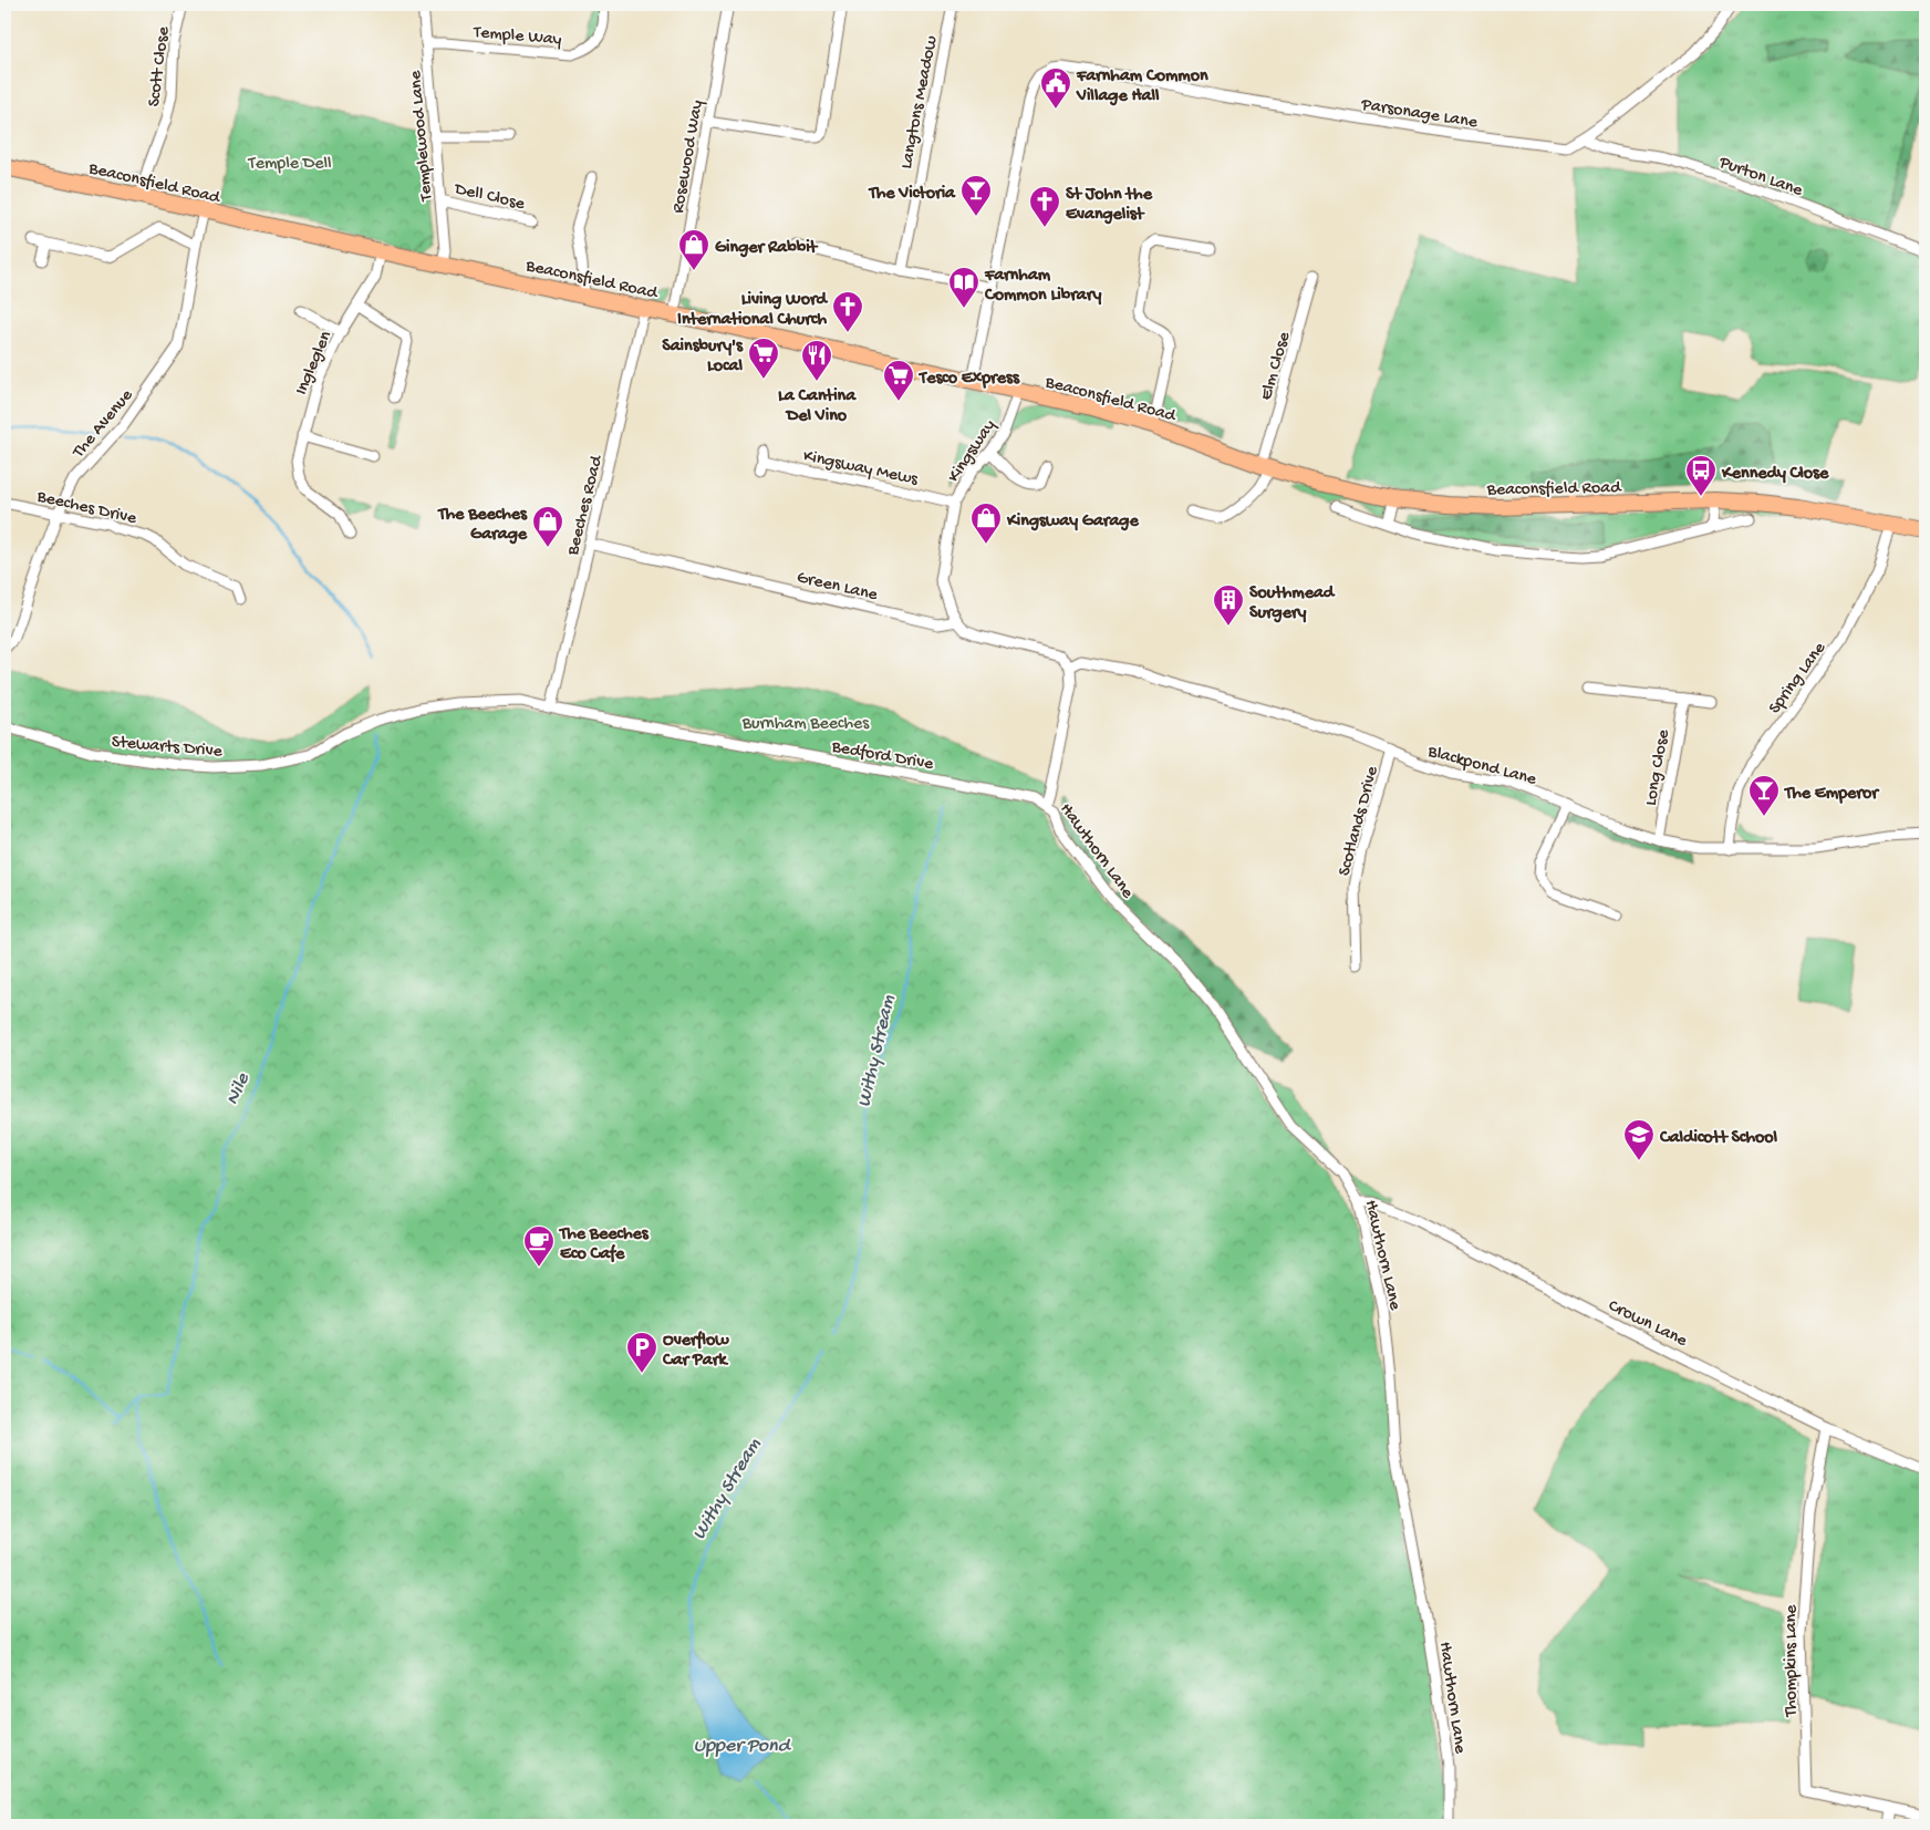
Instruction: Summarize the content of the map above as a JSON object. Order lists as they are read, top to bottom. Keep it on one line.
{"streets":{"main road":["Beaconsfield Road"],"street":["Temple Way","Scott Close","Langtons Meadow","Parsonage Lane","Templewood Lane","Rosewood Way","Purton Lane","Dell Close","Ingleglen","Elm Close","The Avenue","Kingsway","Kingsway Mews","Beeches Drive","Beeches Road","Green Lane","Spring Lane","Stewarts Drive","Bedford Drive","Blackpond Lane","Long Close","Scotlands Drive","Hawthorn Lane","Crown Lane","Thompkins Lane"]},"crossings":[["Temple Way","Templewood Lane"],["Scott Close","Beaconsfield Road"],["Parsonage Lane","Purton Lane"],["Templewood Lane","Beaconsfield Road"],["Templewood Lane","Dell Close"],["Rosewood Way","Beaconsfield Road"],["Beaconsfield Road","Ingleglen"],["Beaconsfield Road","Elm Close"],["Beaconsfield Road","The Avenue"],["Beaconsfield Road","Kingsway"],["Beaconsfield Road","Beeches Road"],["Beaconsfield Road","Spring Lane"],["The Avenue","Beeches Drive"],["Kingsway","Kingsway Mews"],["Kingsway","Green Lane"],["Beeches Road","Green Lane"],["Beeches Road","Stewarts Drive"],["Beeches Road","Bedford Drive"],["Spring Lane","Blackpond Lane"],["Stewarts Drive","Bedford Drive"],["Bedford Drive","Hawthorn Lane"],["Blackpond Lane","Long Close"],["Blackpond Lane","Scotlands Drive"],["Blackpond Lane","Hawthorn Lane"],["Hawthorn Lane","Crown Lane"],["Crown Lane","Thompkins Lane"]],"water":["Withy Stream","Nile","Upper Pond"],"parks":["Temple Dell","Burnham Beeches"],"places":{"public building":["Farnham Common Village Hall"],"bar":["The Victoria","The Emperor"],"church":["St John the Evangelist","Living Word International Church"],"shop":["Ginger Rabbit","Kingsway Garage","The Beeches Garage"],"library":["Farnham Common Library"],"supermarket":["Sainsbury's Local","Tesco Express"],"restaurant":["La Cantina Del Vino"],"bus stop":["Kennedy Close"],"building":["Southmead Surgery"],"school or university":["Caldicott School"],"cafe":["The Beeches Eco Cafe"],"parking":["Overflow Car Park"]}}
